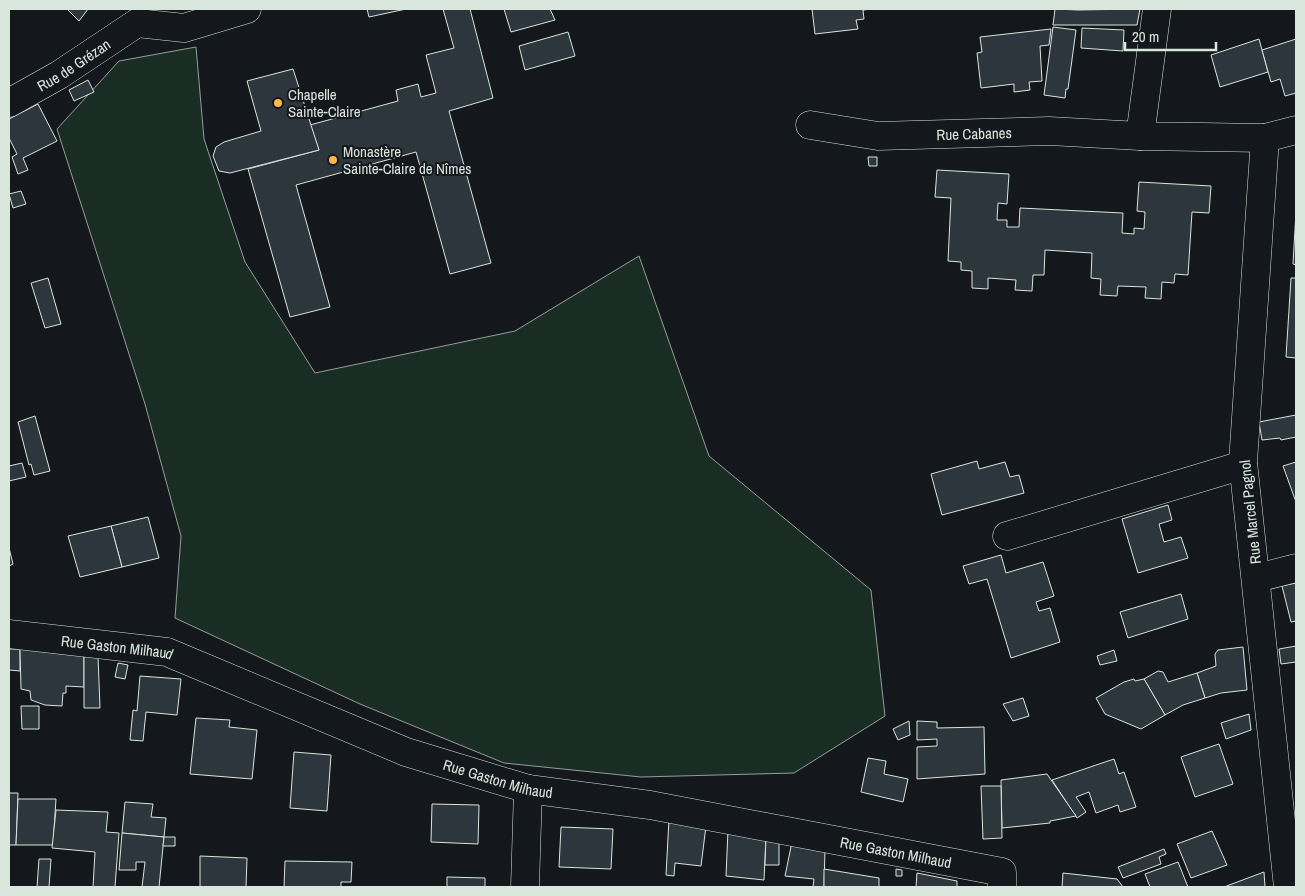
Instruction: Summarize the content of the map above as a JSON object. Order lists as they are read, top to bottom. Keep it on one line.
{"streets":{"street":["Rue de Grézan","Rue Cabanes","Rue Marcel Pagnol","Rue Gaston Milhaud"]},"crossings":[["Rue Cabanes","Rue Marcel Pagnol"]],"places":["Chapelle Sainte-Claire","Monastère Sainte-Claire de Nîmes"],"scale_bar":"20 m"}
